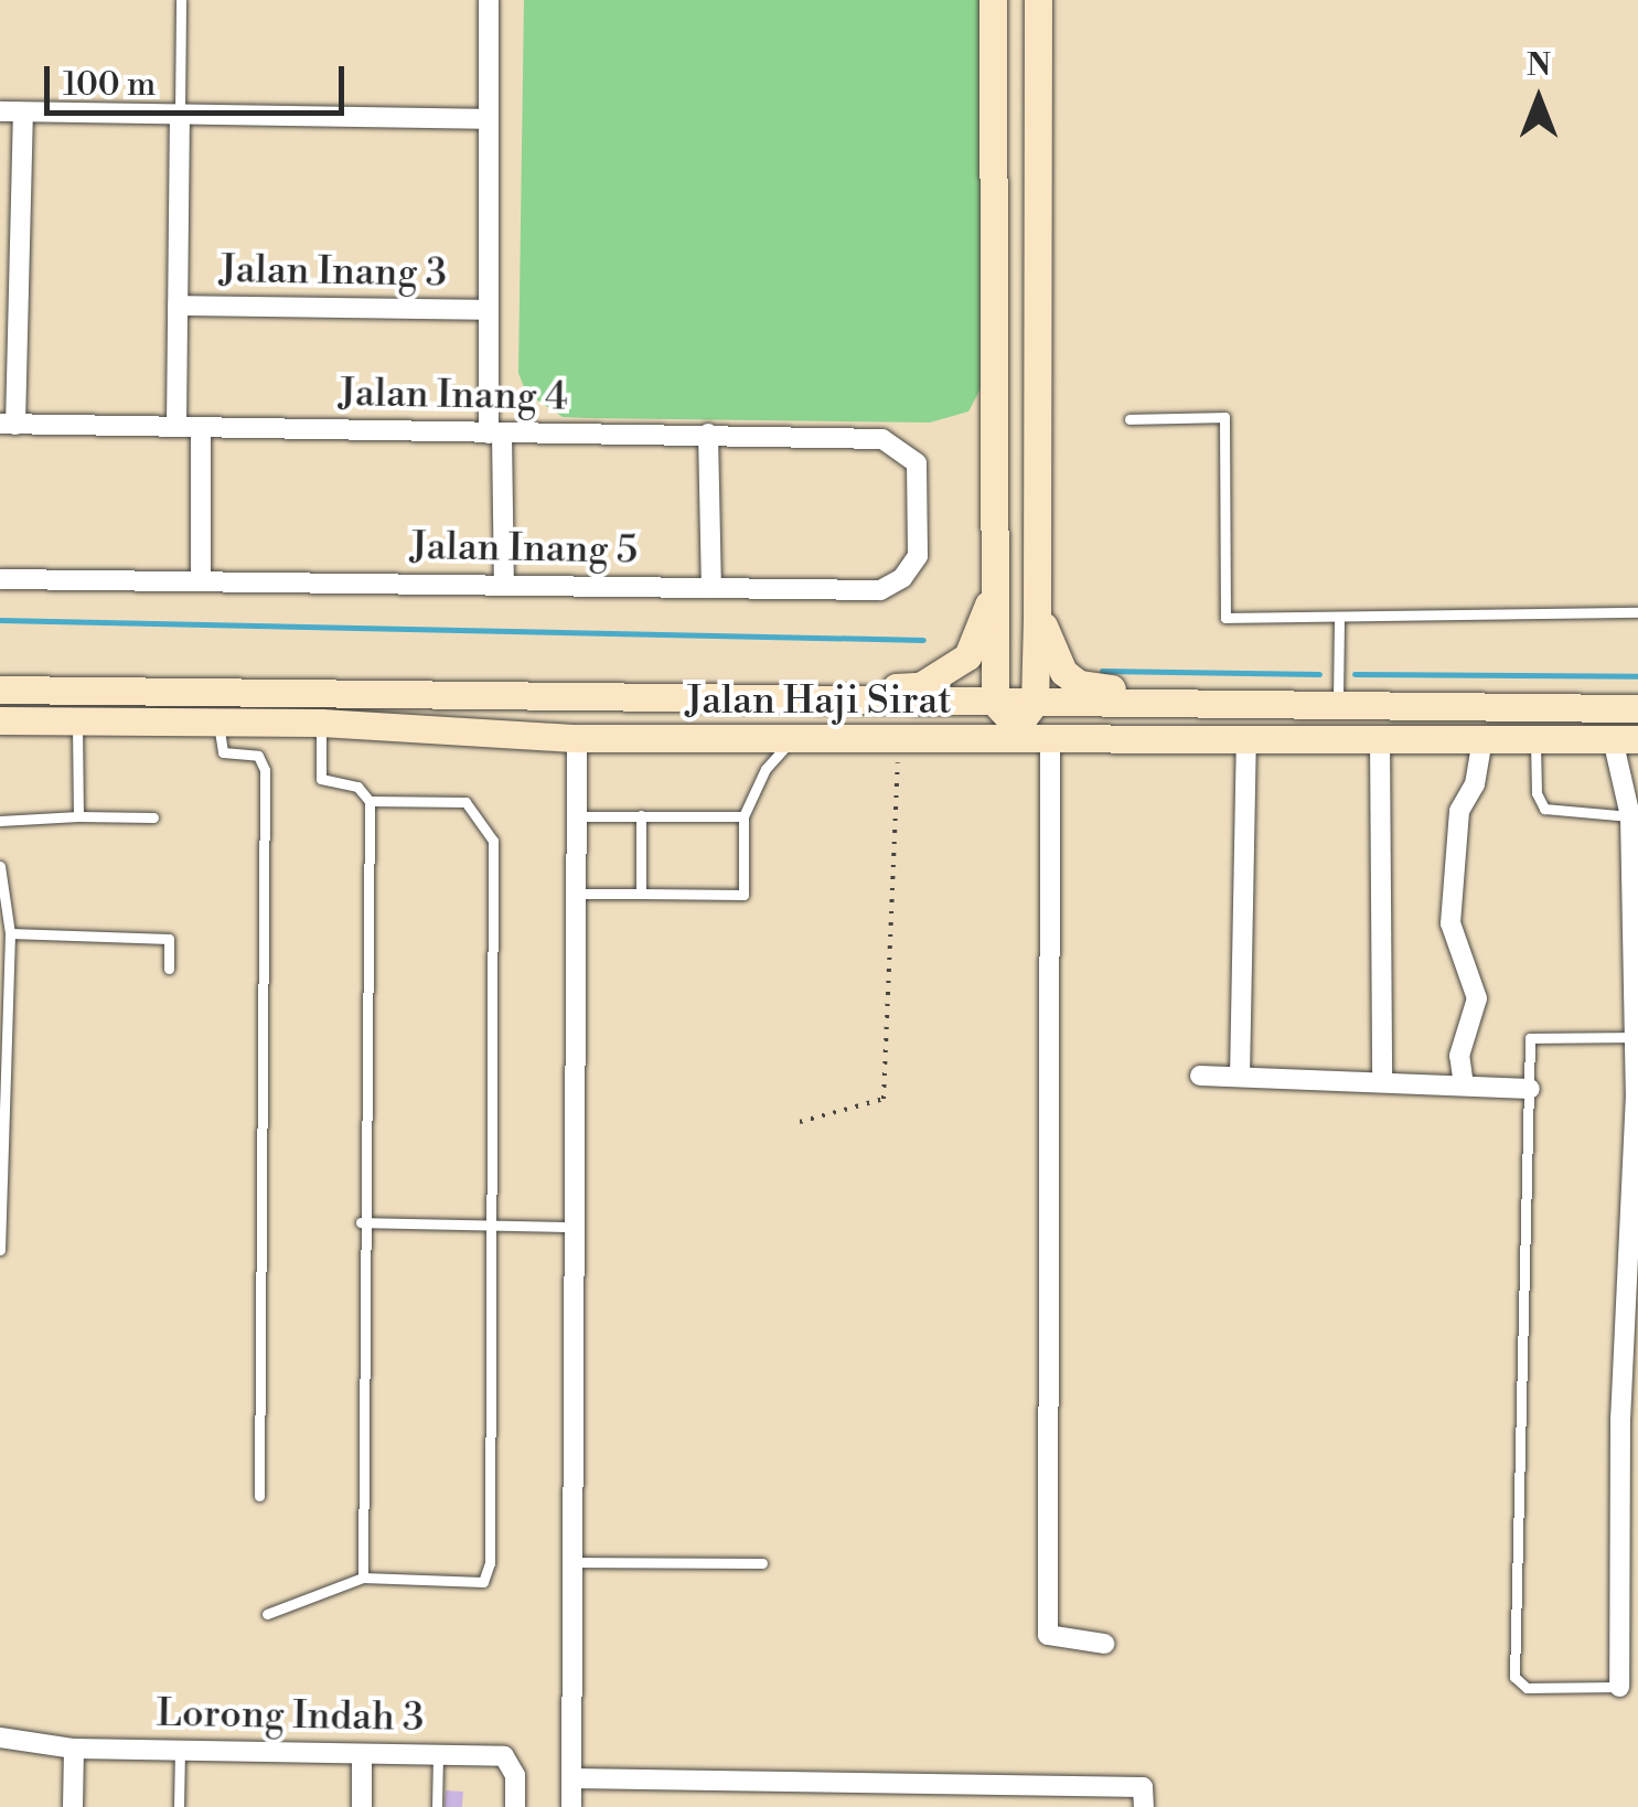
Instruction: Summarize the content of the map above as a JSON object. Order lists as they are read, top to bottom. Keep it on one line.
{"streets":{"main road":["Jalan Haji Sirat"],"street":["Jalan Inang 3","Jalan Inang 4","Jalan Inang 5","Lorong Indah 3"]},"crossings":[["Jalan Inang 4","Jalan Inang 5"]],"scale_bar":"100 m","north":"top"}
